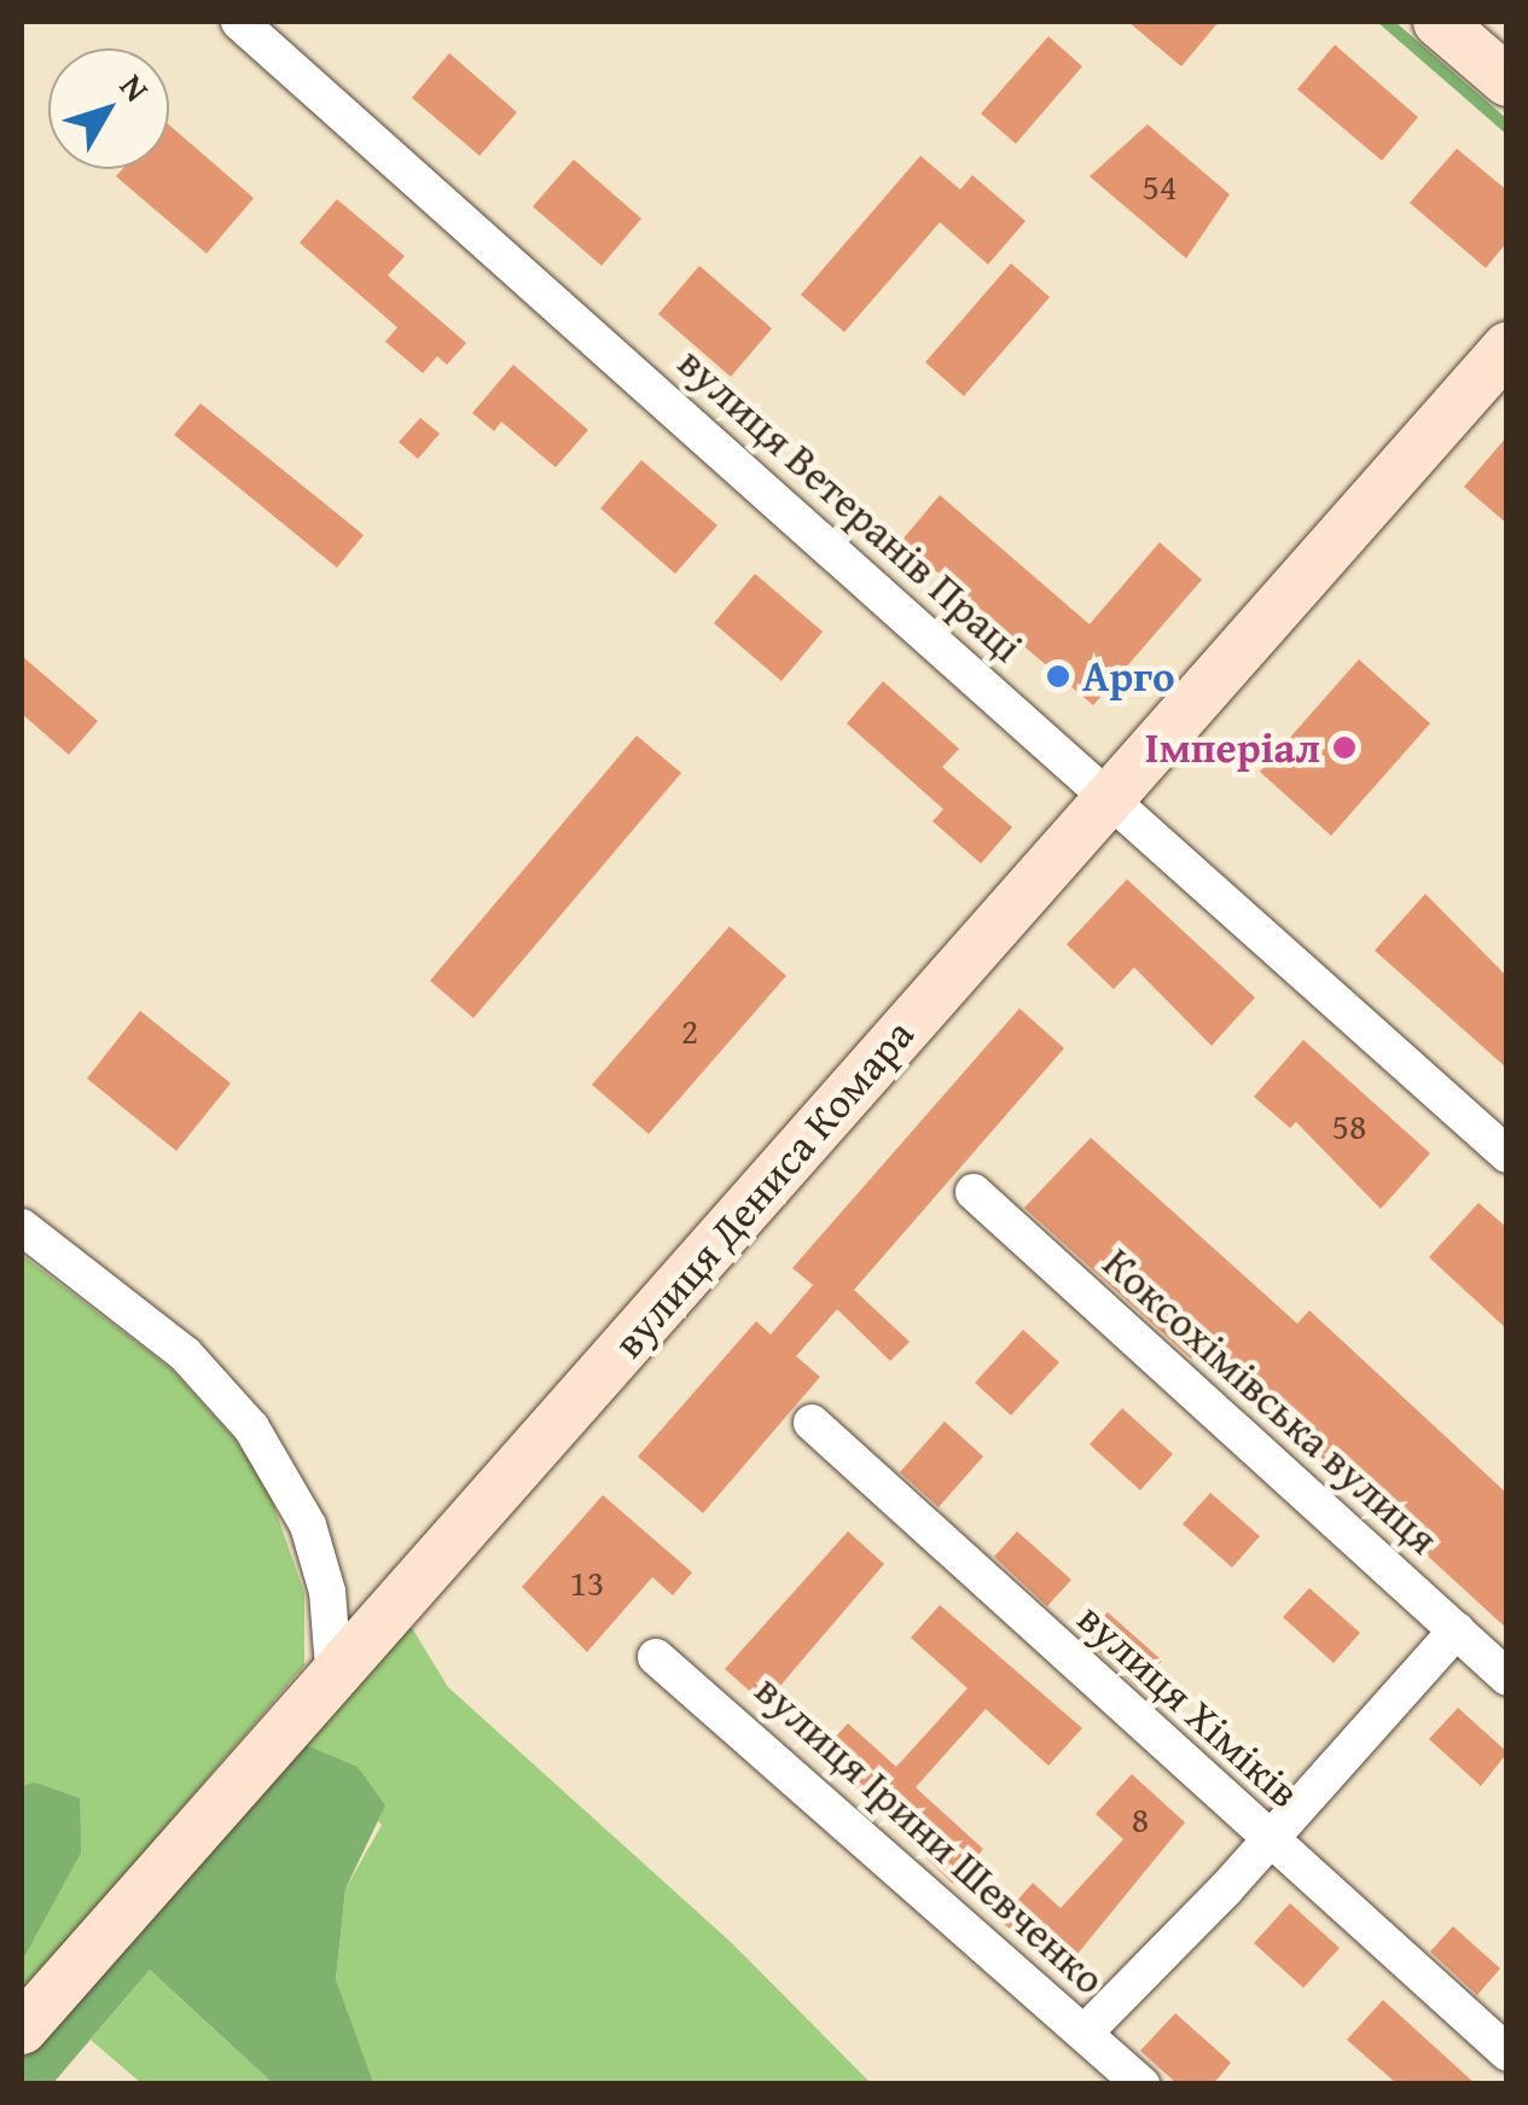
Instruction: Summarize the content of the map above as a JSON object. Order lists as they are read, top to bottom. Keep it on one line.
{"streets":{"street":["вулиця Ветеранів Праці","вулиця Дениса Комара","Коксохімівська вулиця","вулиця Хіміків","вулиця Ірини Шевченко"]},"crossings":[["вулиця Ветеранів Праці","вулиця Дениса Комара"]],"places":["Арго","Імперіал"],"house_numbers":["54","2","58","13","8"],"north":"top right"}
